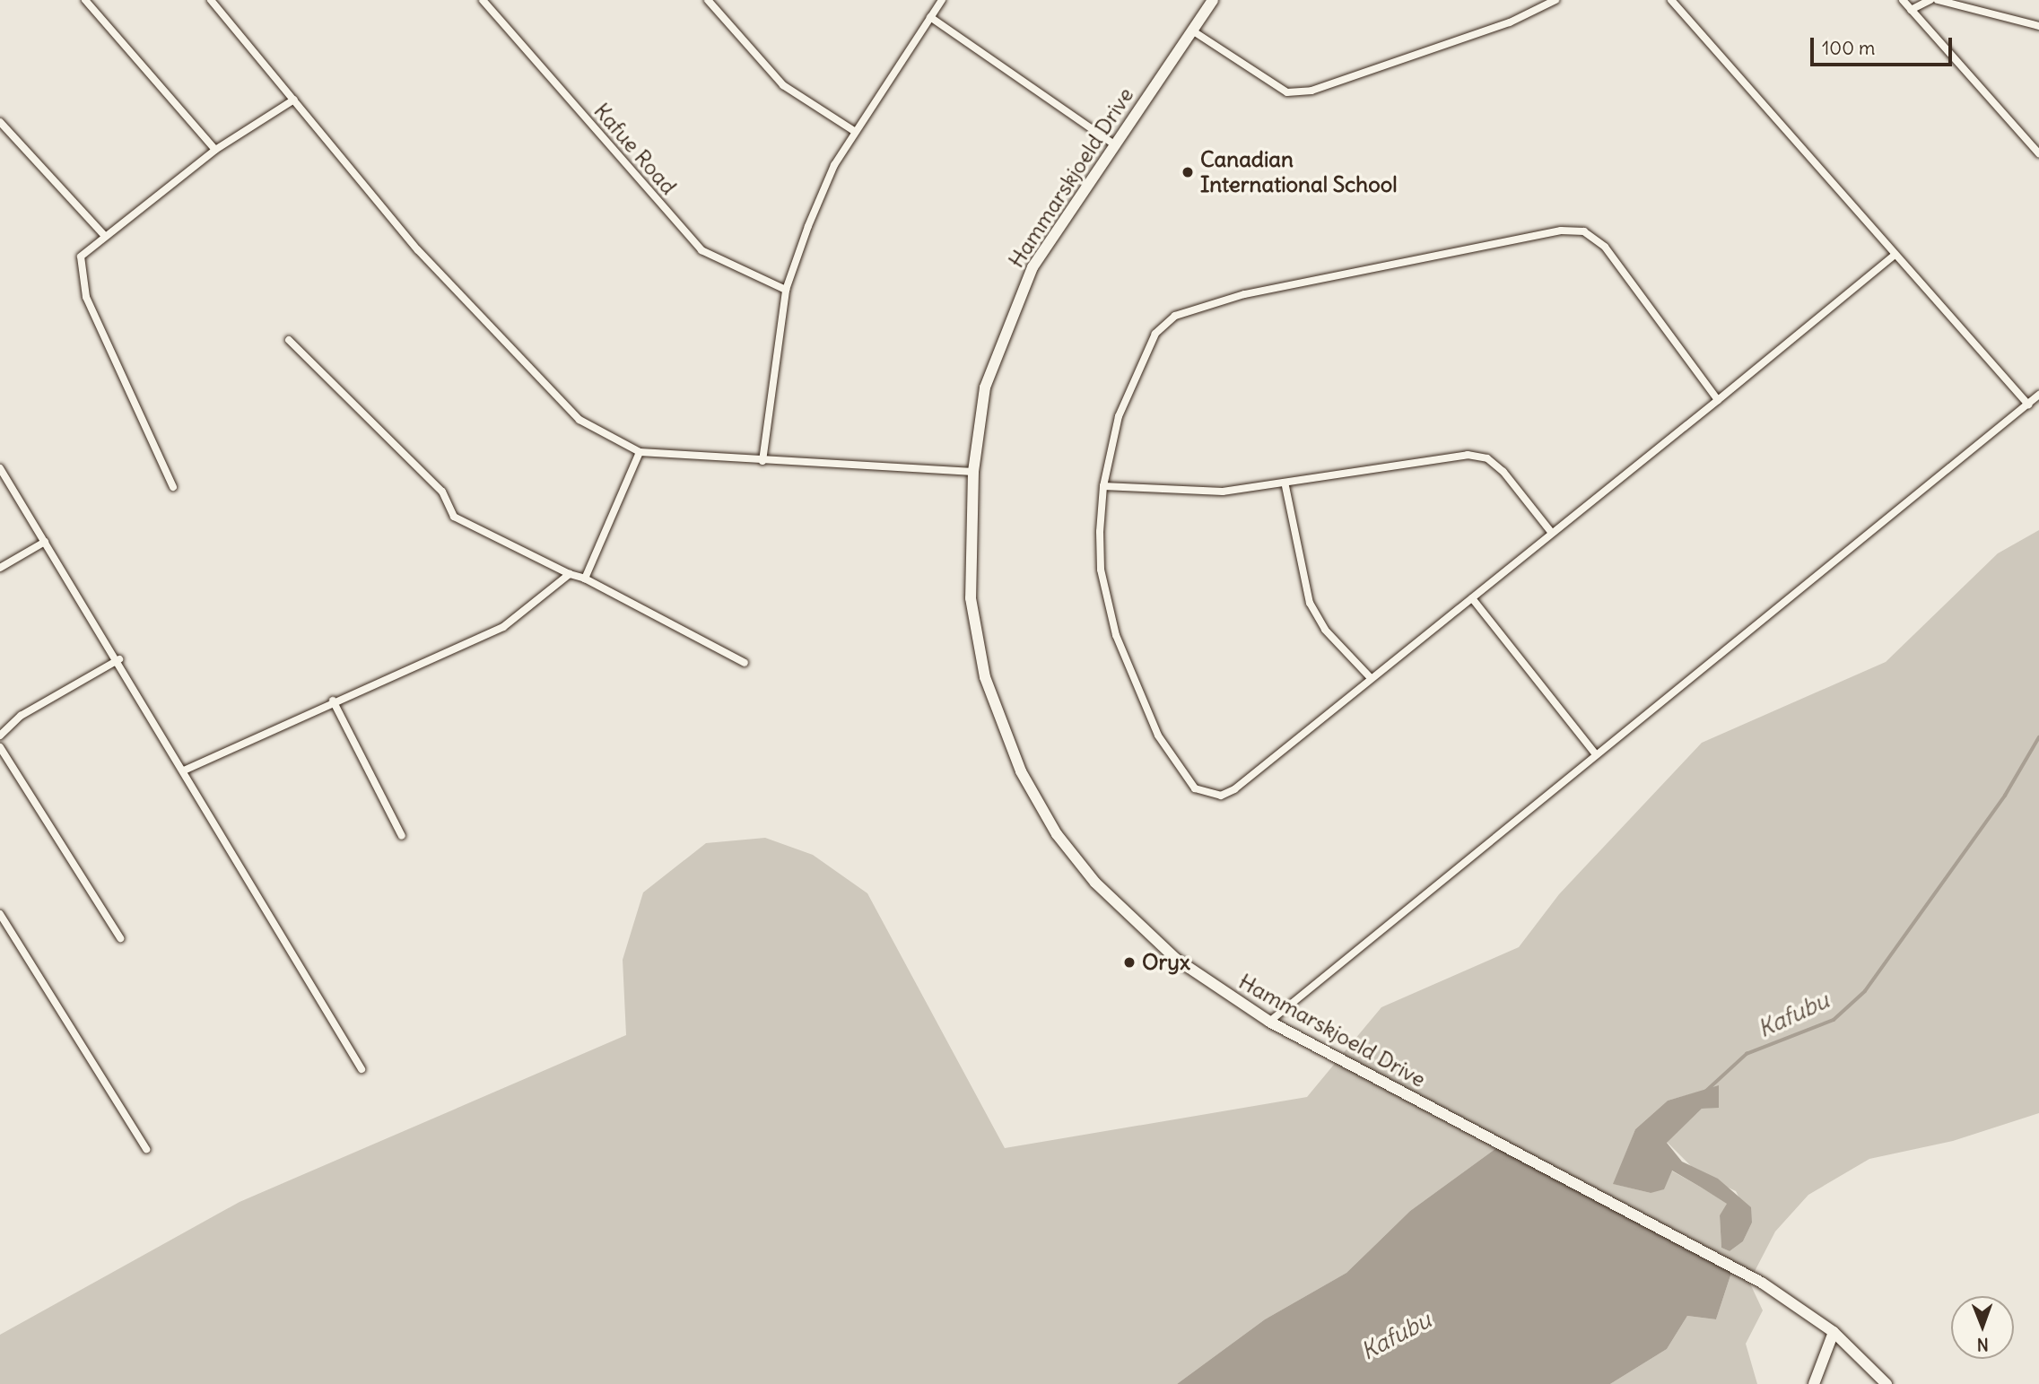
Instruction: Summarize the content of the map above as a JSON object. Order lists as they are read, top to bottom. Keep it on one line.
{"streets":{"main road":["Hammarskjoeld Drive"],"street":["Kafue Road"]},"water":["Kafubu"],"places":["Canadian International School","Oryx"],"scale_bar":"100 m","north":"bottom"}
